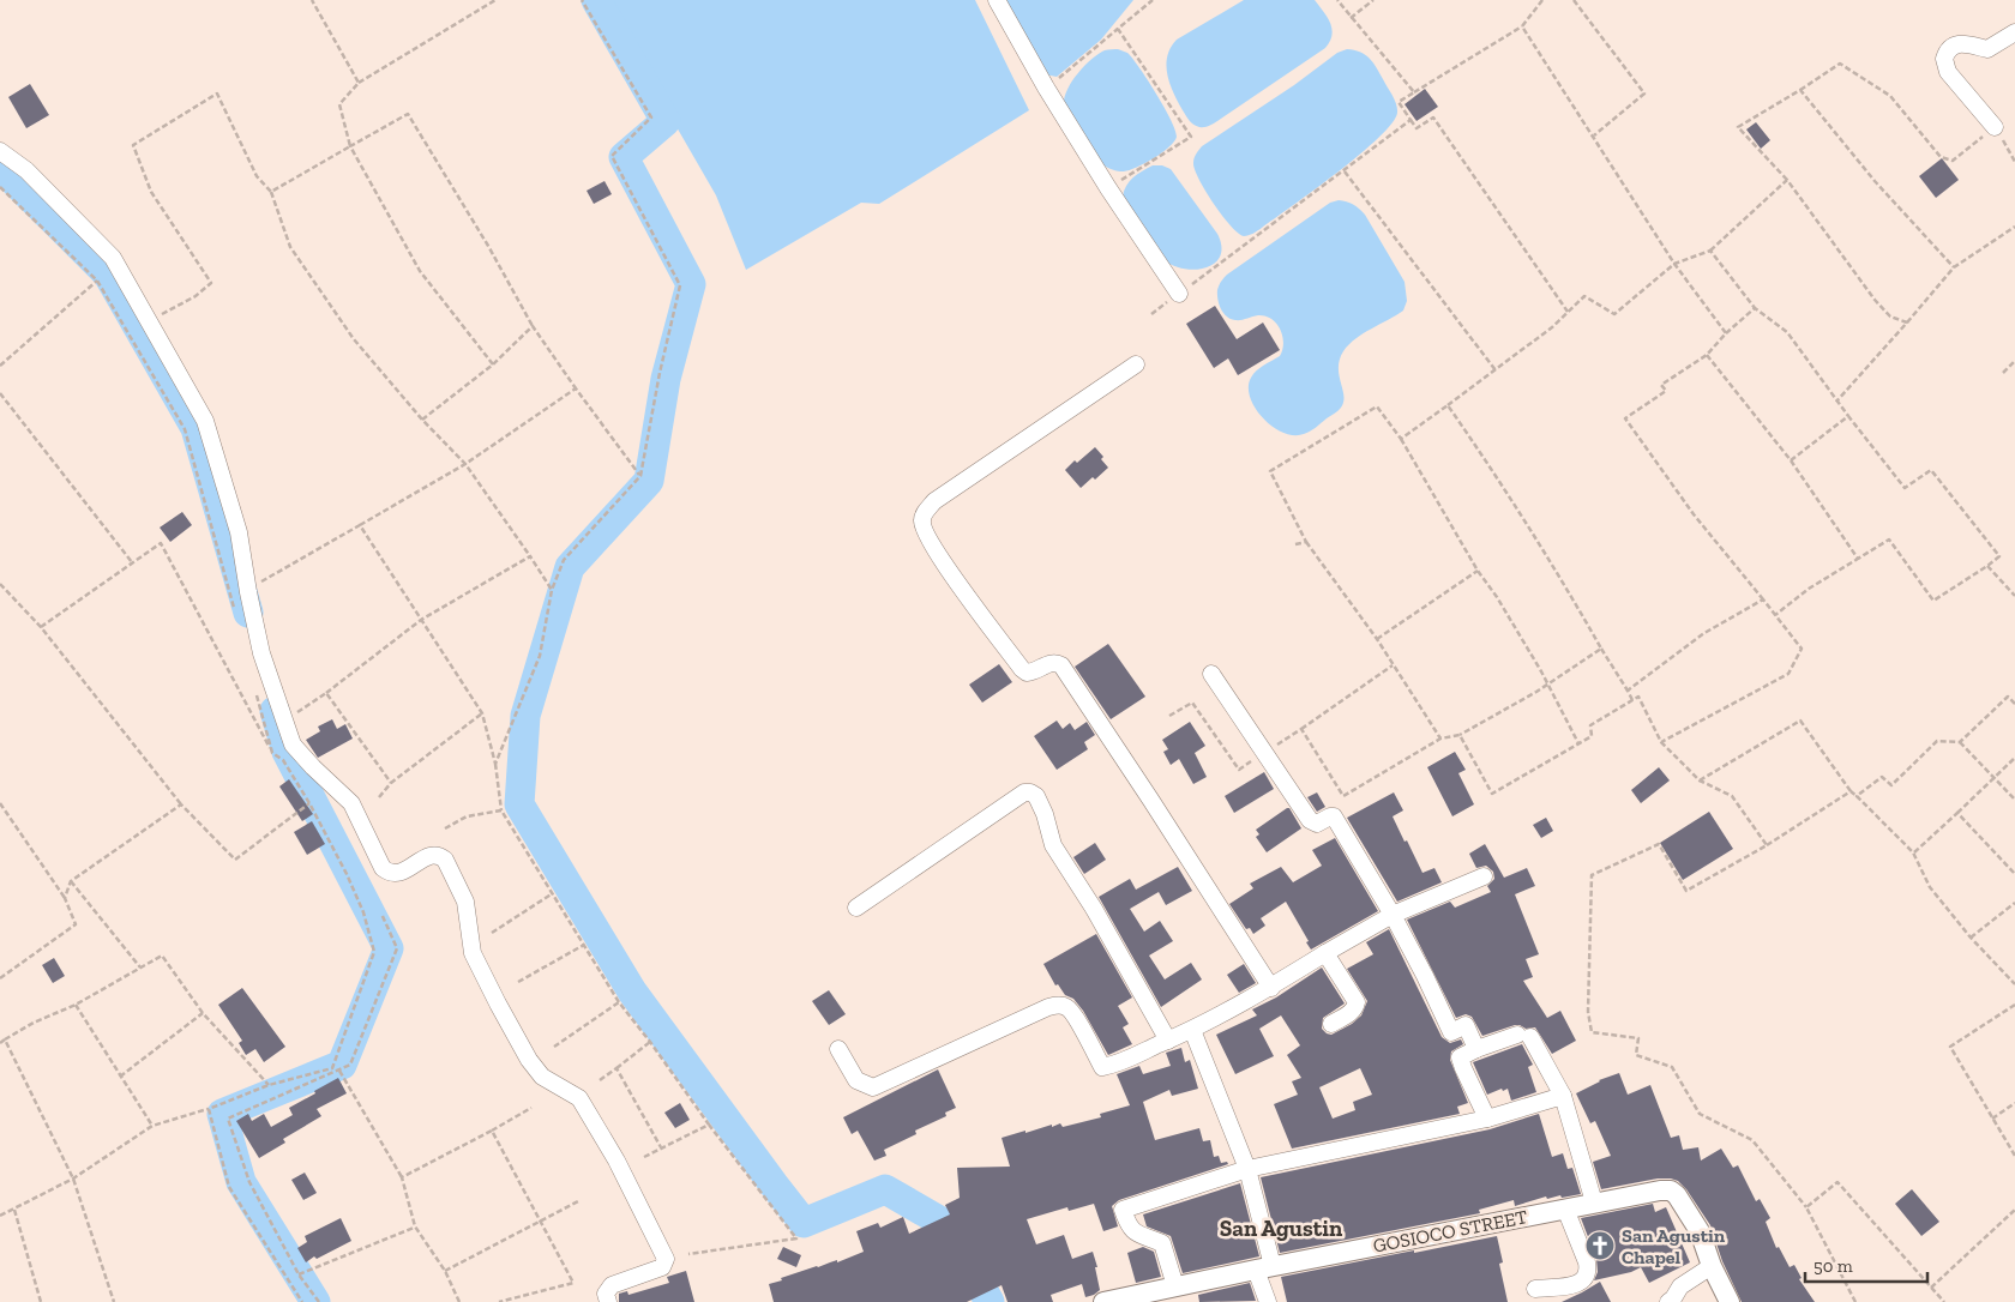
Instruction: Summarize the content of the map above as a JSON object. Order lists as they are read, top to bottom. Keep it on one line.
{"streets":{"street":["GOSIOCO STREET"]},"districts":["San Agustin"],"places":{"church":["San Agustin Chapel"]},"scale_bar":"50 m"}
